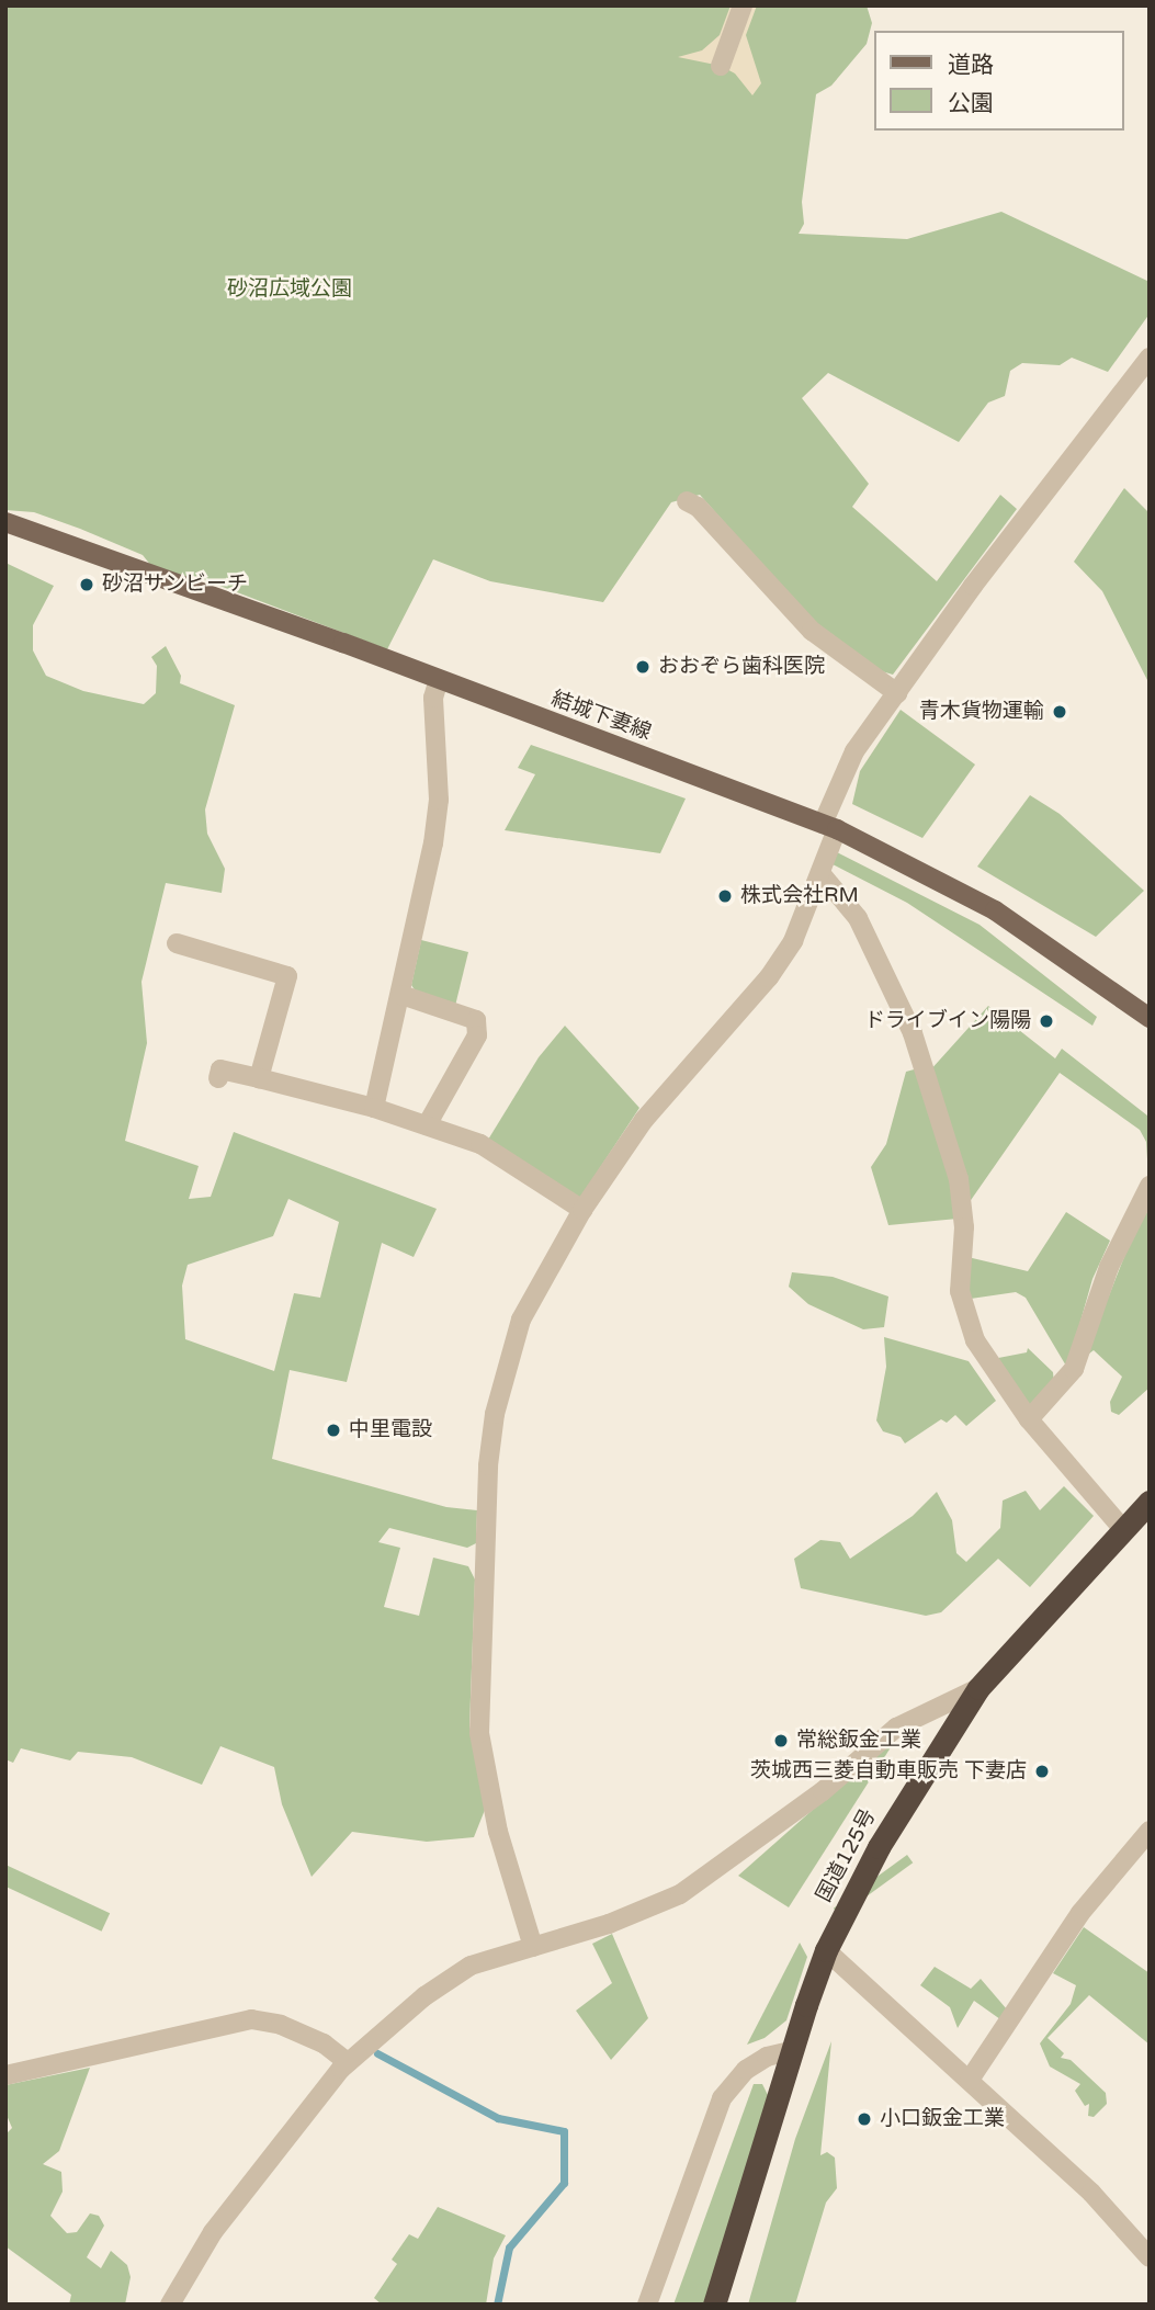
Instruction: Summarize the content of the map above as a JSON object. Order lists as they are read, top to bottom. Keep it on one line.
{"streets":{"highway":["国道125号"],"main road":["結城下妻線"]},"parks":["砂沼広域公園"],"places":["砂沼サンビーチ","おおぞら歯科医院","青木貨物運輸","株式会社RM","ドライブイン陽陽","中里電設","常総鈑金工業","茨城西三菱自動車販売 下妻店","小口鈑金工業"],"legend":["道路","公園"]}
